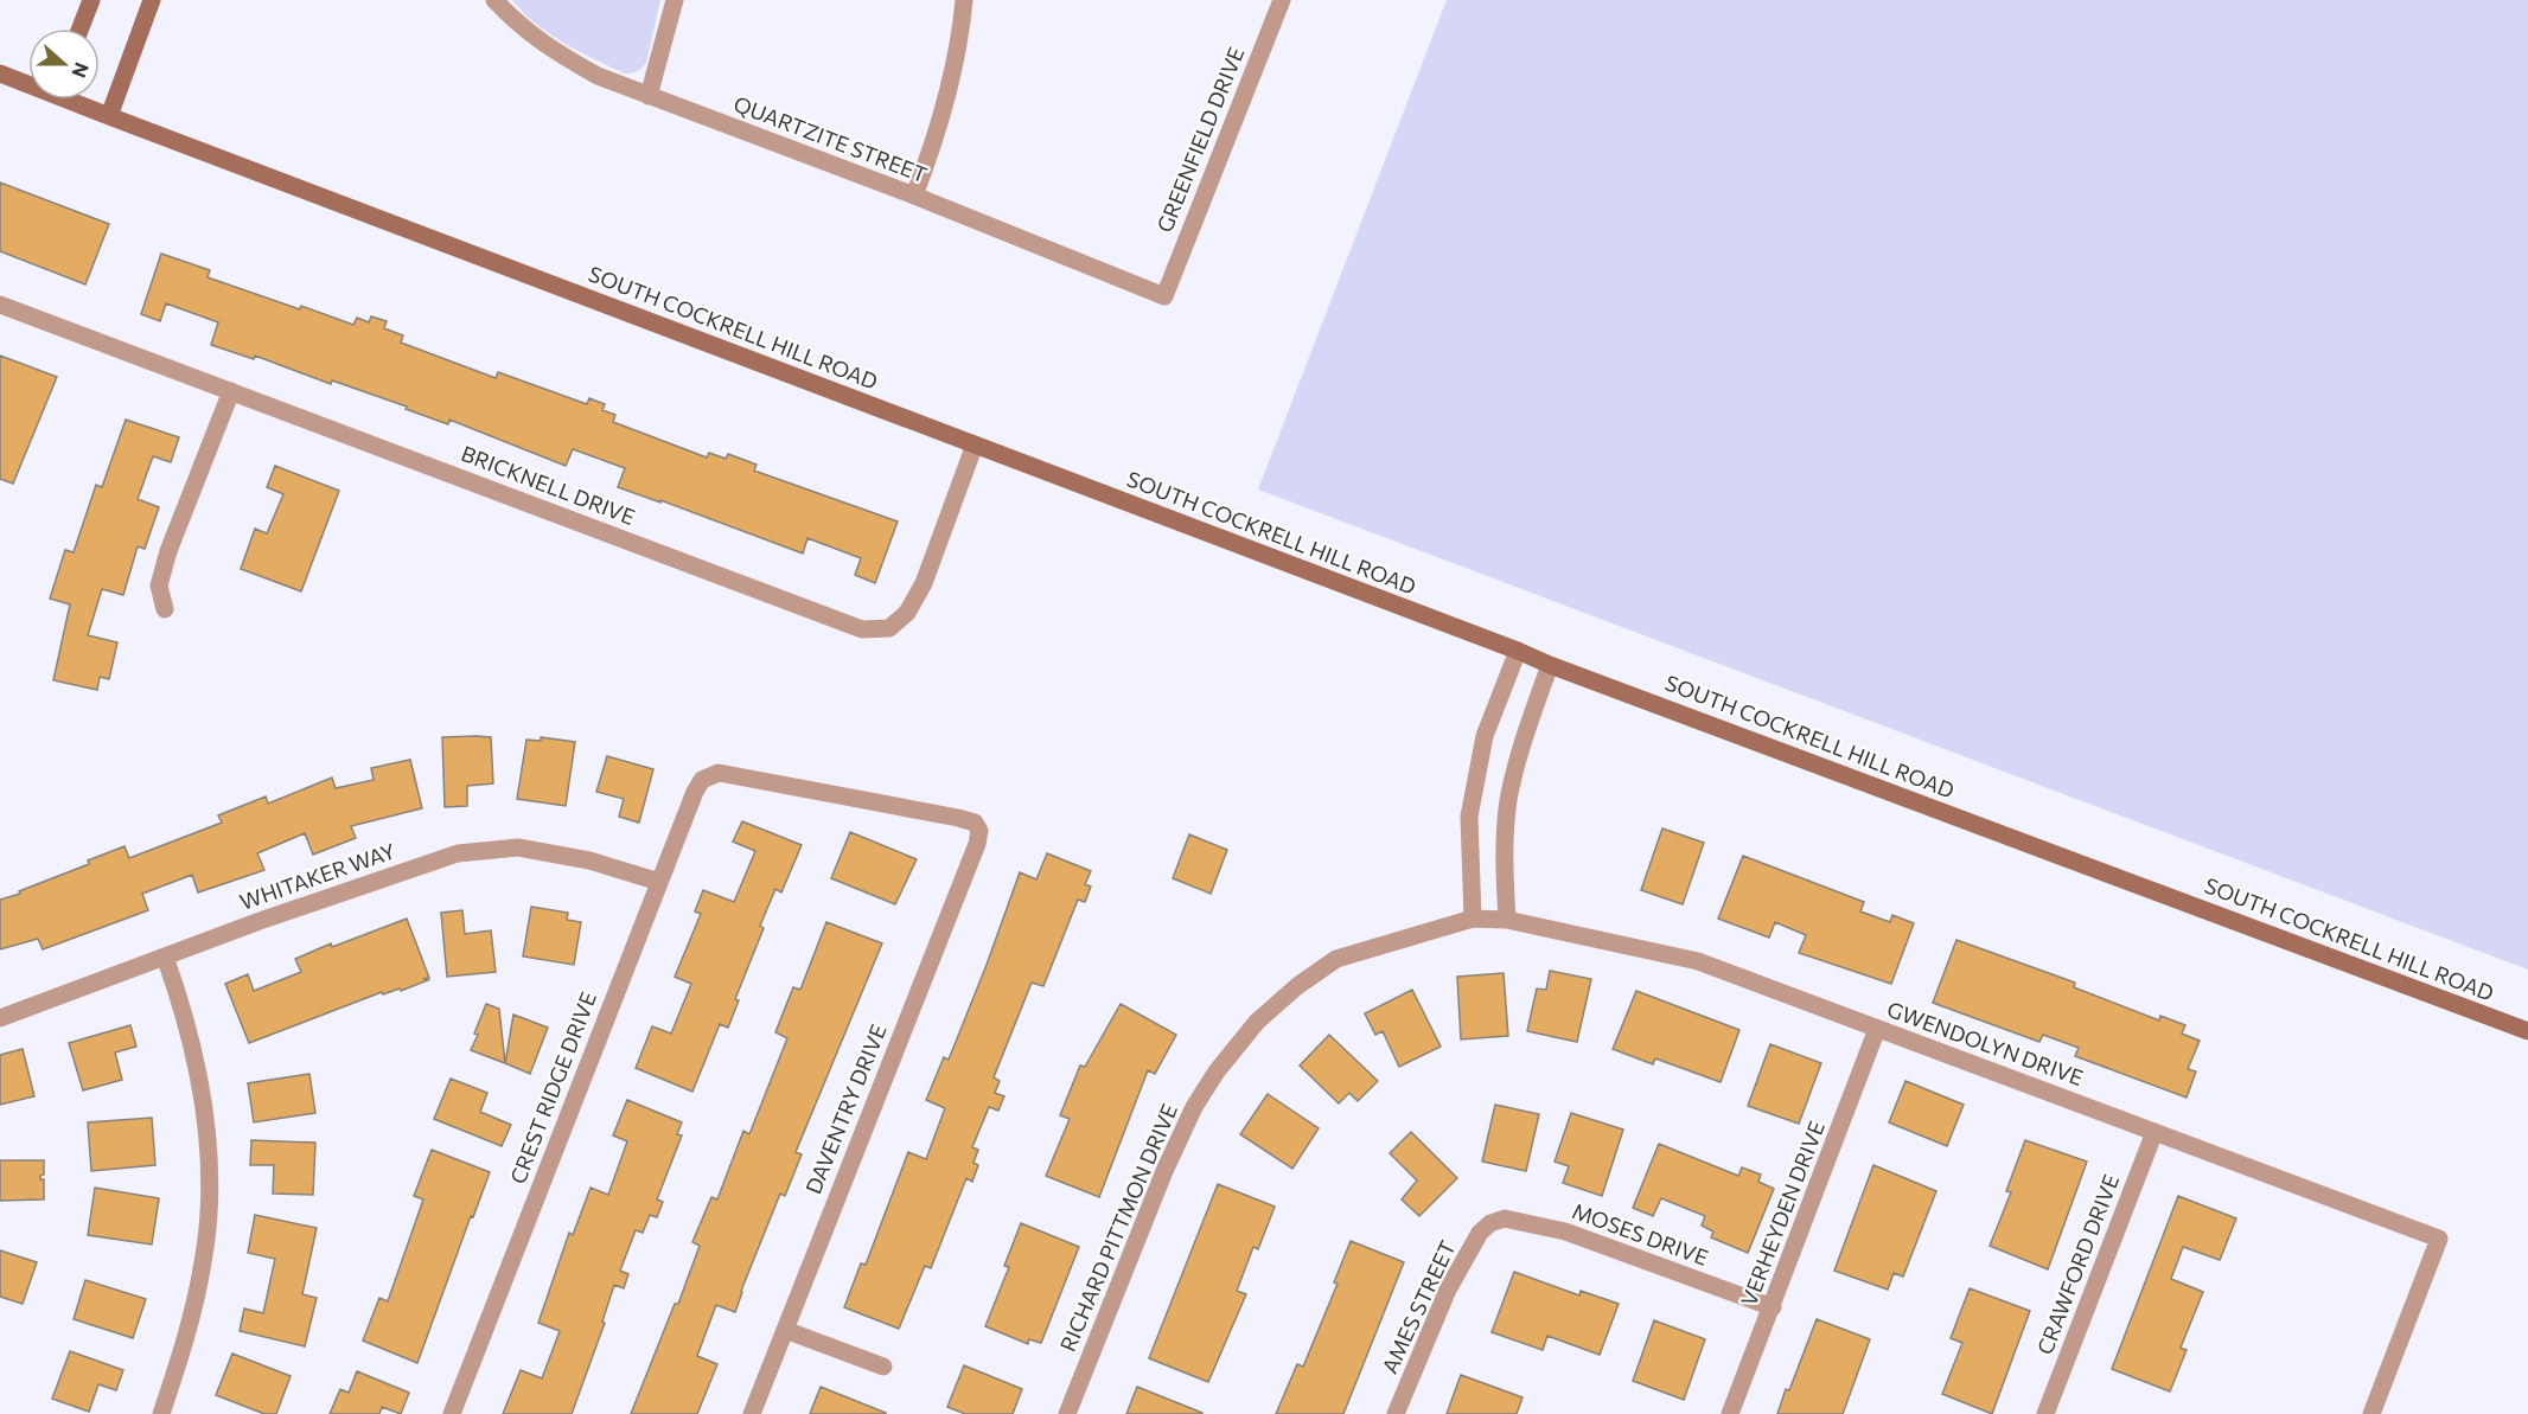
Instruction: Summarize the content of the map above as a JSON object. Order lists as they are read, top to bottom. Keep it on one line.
{"streets":{"main road":["SOUTH COCKRELL HILL ROAD"],"street":["QUARTZITE STREET","GREENFIELD DRIVE","BRICKNELL DRIVE","WHITAKER WAY","GWENDOLYN DRIVE","CREST RIDGE DRIVE","DAVENTRY DRIVE","VERHEYDEN DRIVE","RICHARD PITTMON DRIVE","MOSES DRIVE","CRAWFORD DRIVE","AMES STREET"]},"crossings":[["QUARTZITE STREET","GREENFIELD DRIVE"],["SOUTH COCKRELL HILL ROAD","BRICKNELL DRIVE"],["WHITAKER WAY","CREST RIDGE DRIVE"],["GWENDOLYN DRIVE","VERHEYDEN DRIVE"],["GWENDOLYN DRIVE","RICHARD PITTMON DRIVE"],["GWENDOLYN DRIVE","CRAWFORD DRIVE"],["CREST RIDGE DRIVE","DAVENTRY DRIVE"],["VERHEYDEN DRIVE","MOSES DRIVE"],["MOSES DRIVE","AMES STREET"]],"north":"right"}
